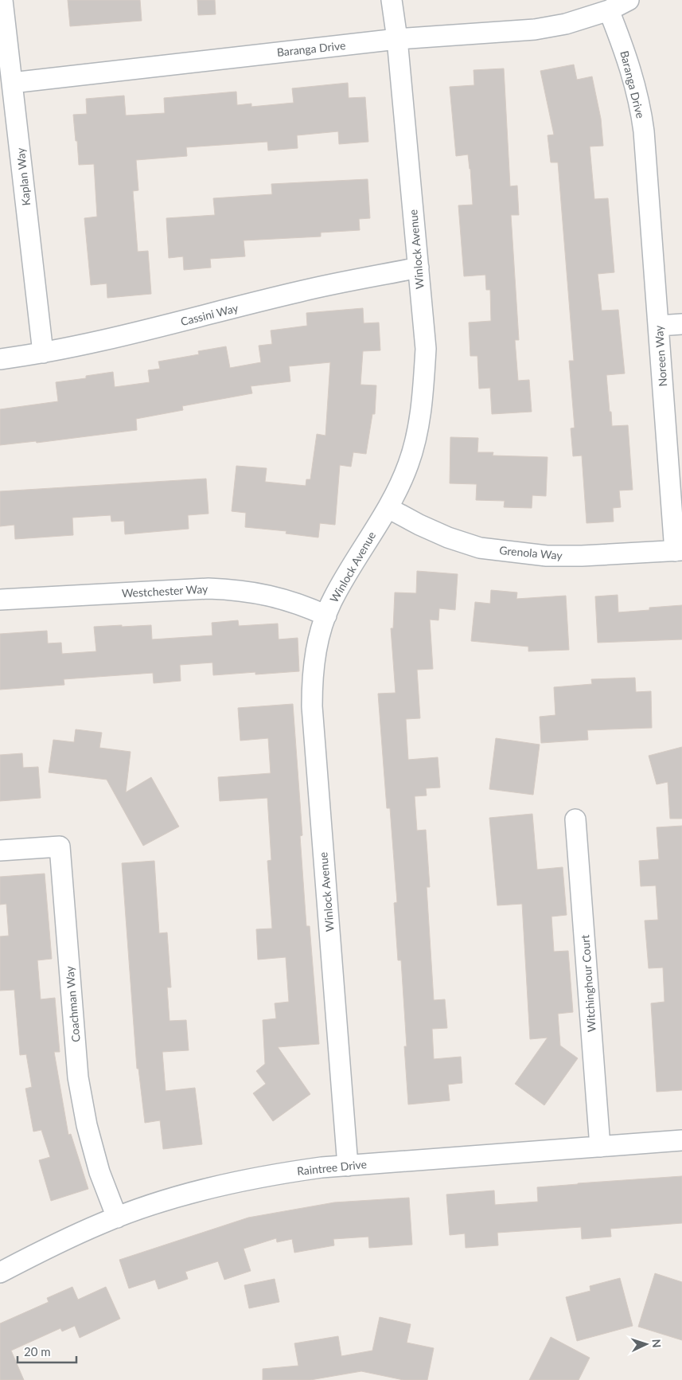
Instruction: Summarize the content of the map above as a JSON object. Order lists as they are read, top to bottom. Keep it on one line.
{"streets":{"street":["Baranga Drive","Kaplan Way","Winlock Avenue","Cassini Way","Noreen Way","Grenola Way","Westchester Way","Witchinghour Court","Coachman Way","Raintree Drive"]},"crossings":[["Baranga Drive","Kaplan Way"],["Baranga Drive","Winlock Avenue"],["Baranga Drive","Noreen Way"],["Kaplan Way","Cassini Way"],["Winlock Avenue","Cassini Way"],["Winlock Avenue","Grenola Way"],["Winlock Avenue","Westchester Way"],["Winlock Avenue","Raintree Drive"],["Noreen Way","Grenola Way"],["Witchinghour Court","Raintree Drive"],["Coachman Way","Raintree Drive"]],"scale_bar":"20 m","north":"right"}
